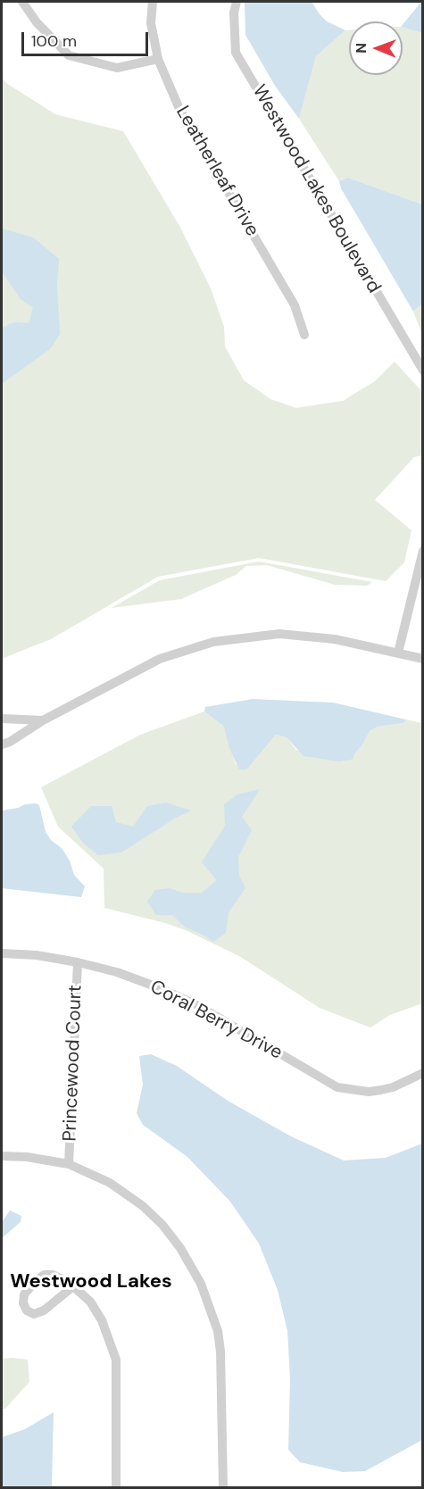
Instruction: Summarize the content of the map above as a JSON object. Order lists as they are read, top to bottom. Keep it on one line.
{"streets":{"street":["Leatherleaf Drive","Westwood Lakes Boulevard","Coral Berry Drive","Princewood Court"]},"crossings":[["Coral Berry Drive","Princewood Court"]],"districts":["Westwood Lakes"],"scale_bar":"100 m","north":"left"}
